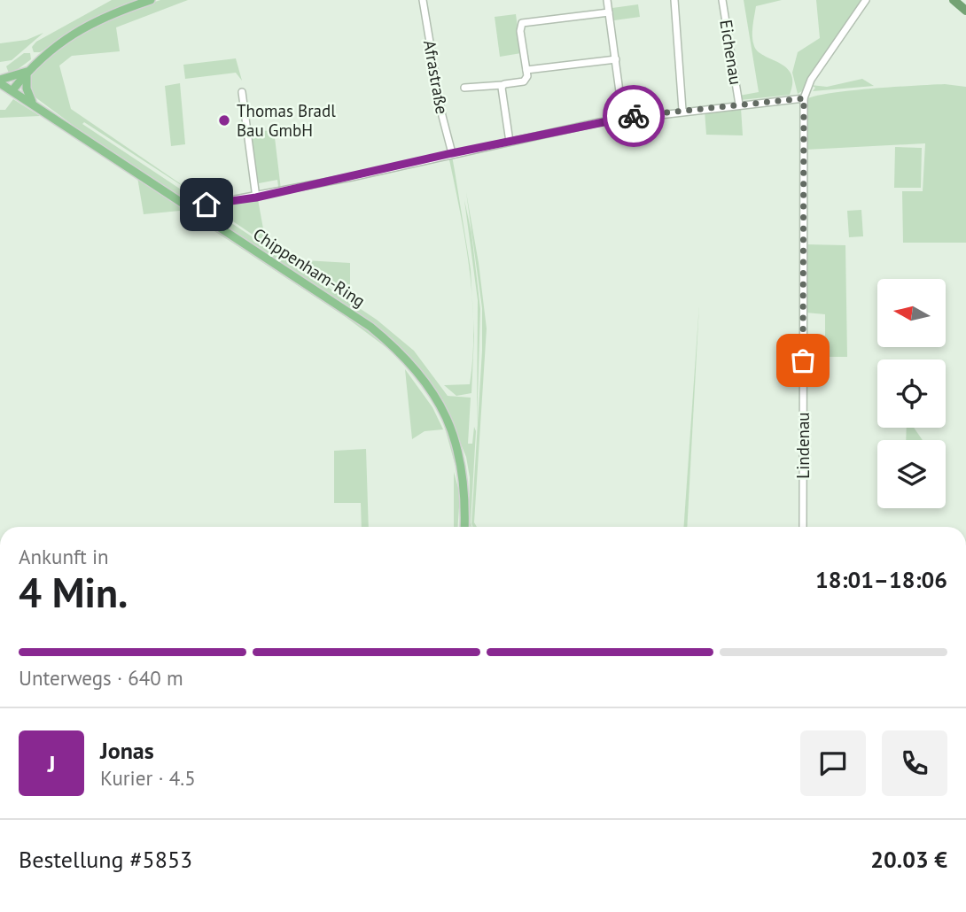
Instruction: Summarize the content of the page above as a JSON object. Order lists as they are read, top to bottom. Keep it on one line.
{"streets":{"main road":["Chippenham-Ring"],"street":["Eichenau","Afrastraße","Lindenau"]},"places":["Thomas Bradl Bau GmbH"],"north":"left","page":{"heading":["4 Min.","Ankunft in","18:01–18:06"],"panel":["Jonas","Kurier · 4.5","Bestellung #5853","20.03 €"],"bar":"Unterwegs · 640 m","round":"J"}}
